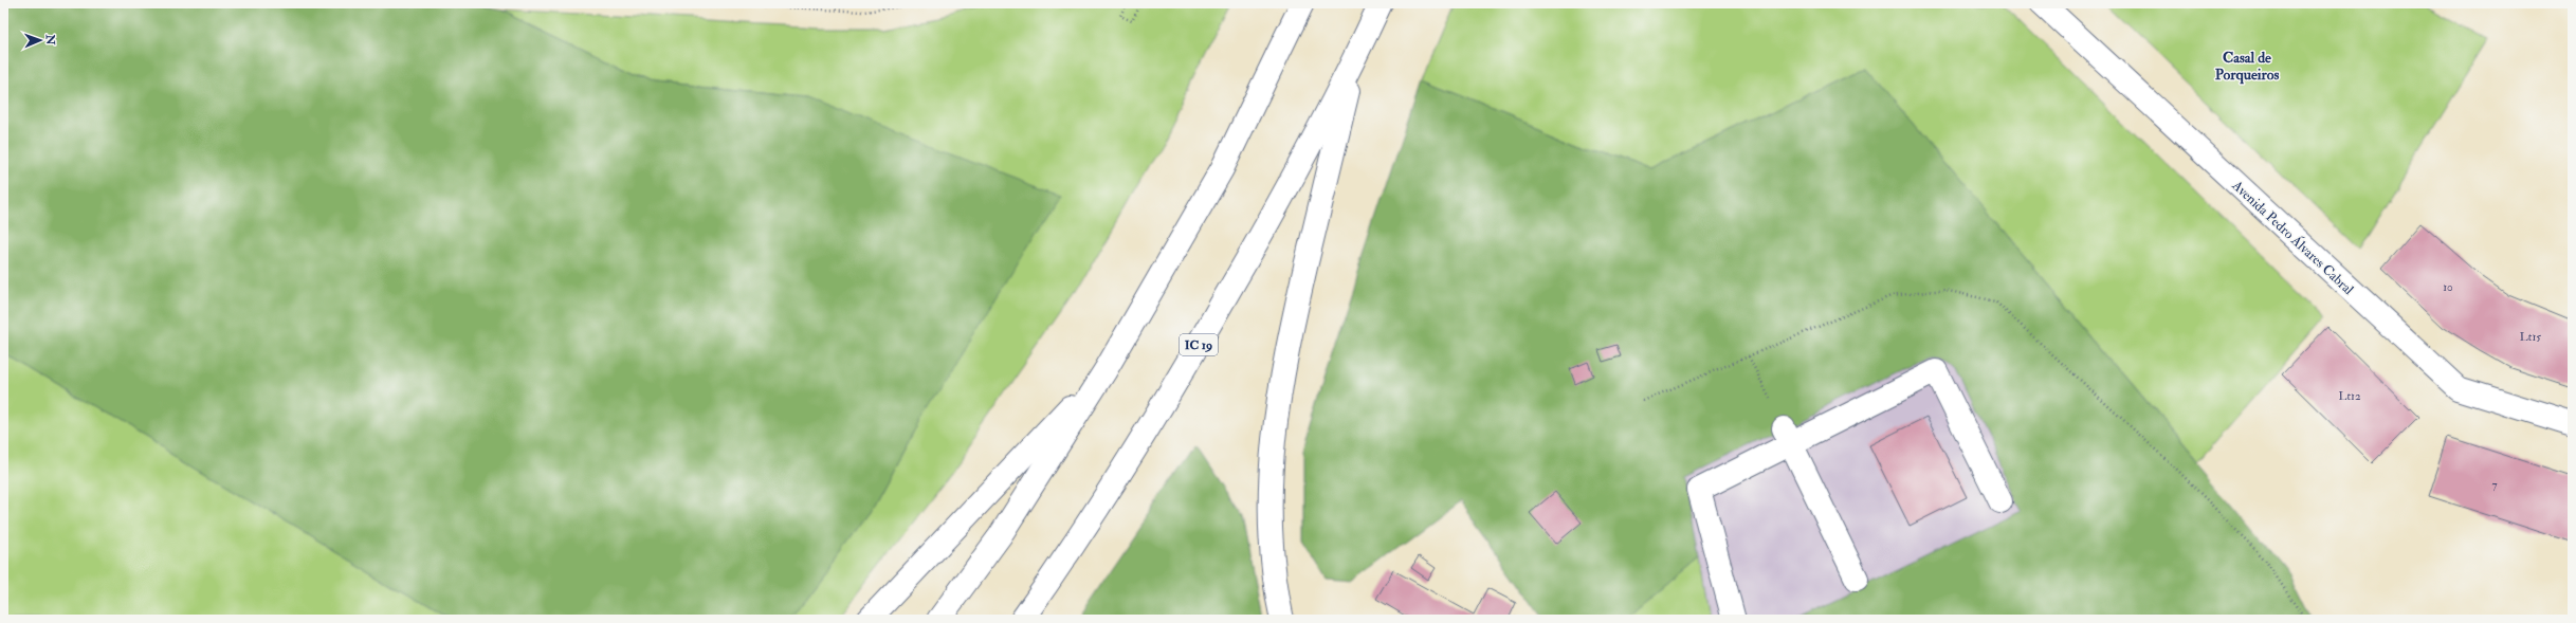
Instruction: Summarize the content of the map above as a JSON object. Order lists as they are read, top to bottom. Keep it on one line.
{"streets":{"main road":["Avenida Pedro Álvares Cabral","IC 19"]},"districts":["Casal de Porqueiros"],"house_numbers":["10","Lt15","Lt12","7"],"north":"right"}
